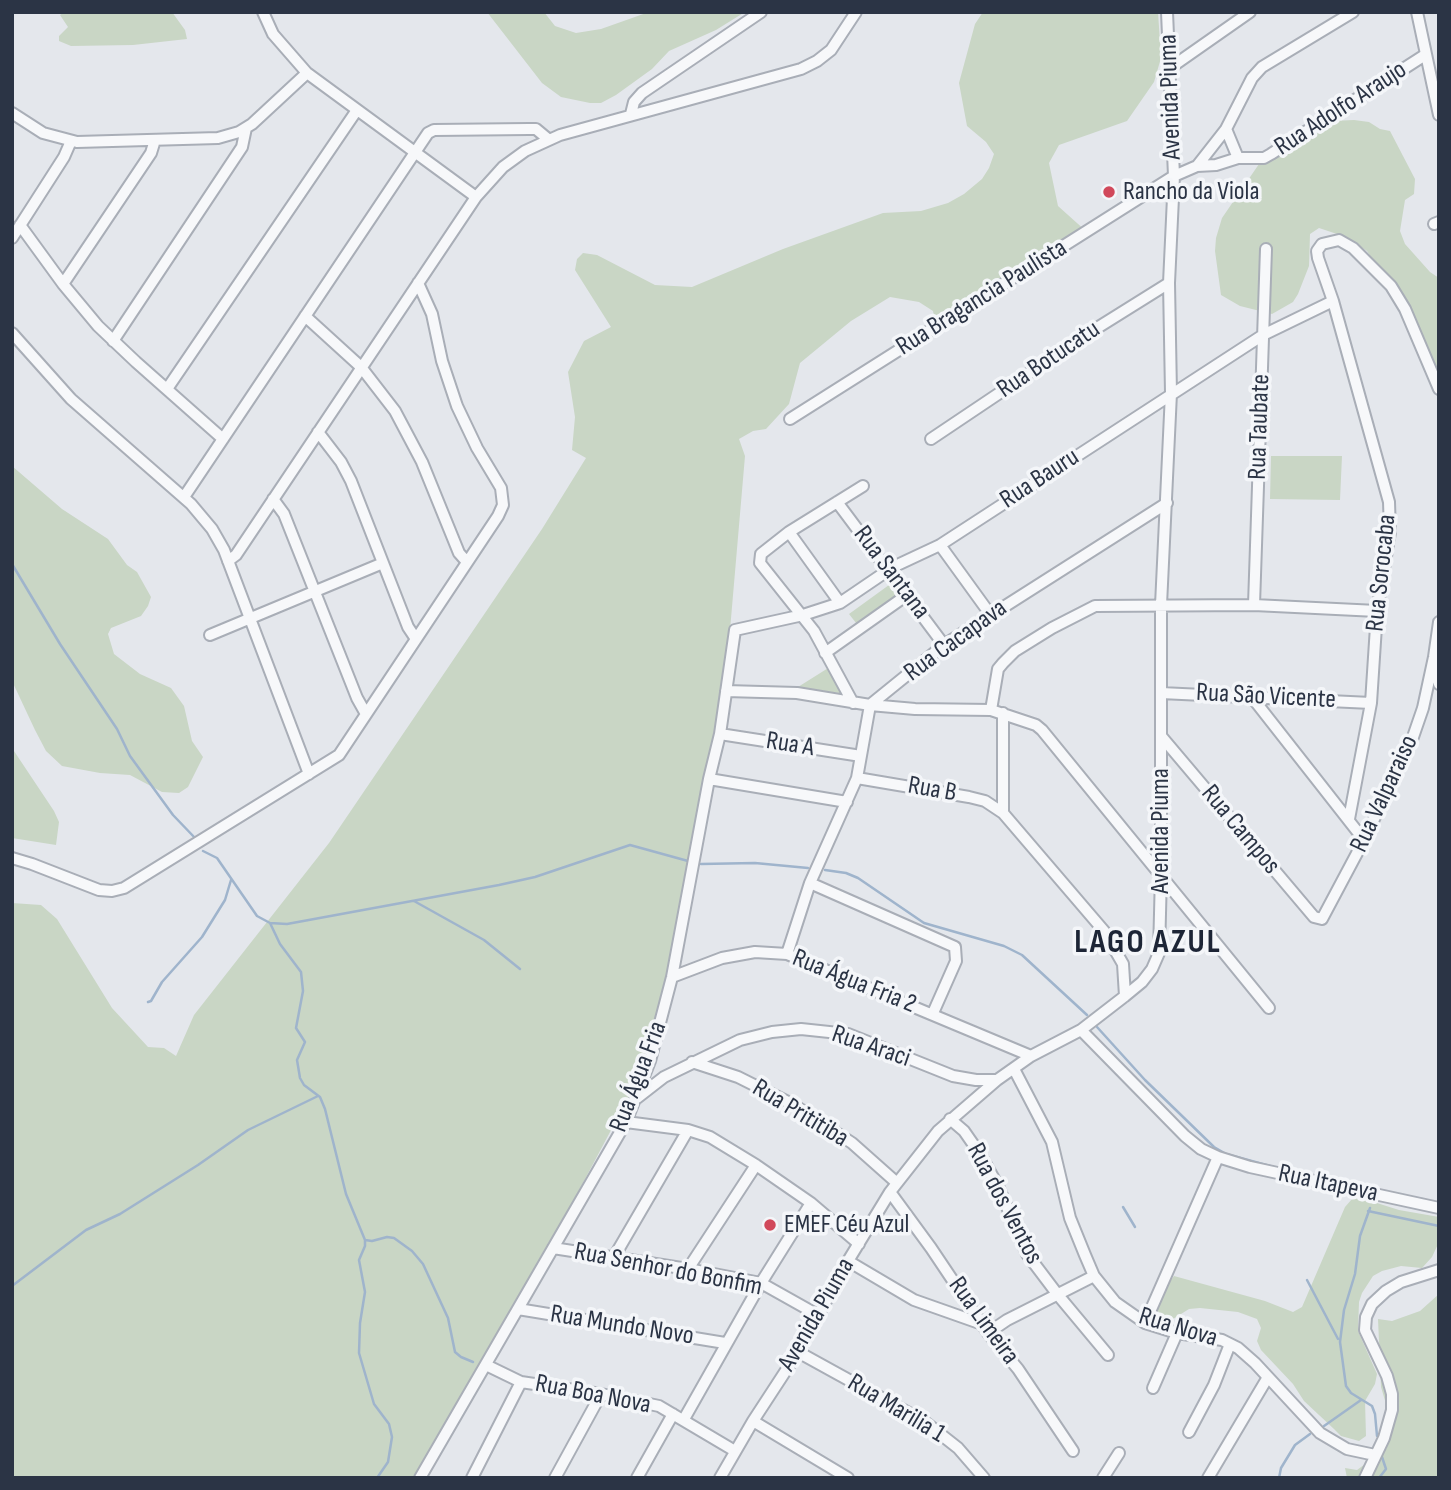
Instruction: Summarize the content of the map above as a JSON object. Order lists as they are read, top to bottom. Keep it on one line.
{"streets":{"street":["Avenida Piuma","Rua Adolfo Araujo","Rua Bragancia Paulista","Rua Botucatu","Rua Taubate","Rua Bauru","Rua Santana","Rua Sorocaba","Rua Cacapava","Rua São Vicente","Rua A","Rua B","Rua Valparaiso","Rua Campos","Rua Água Fria 2","Rua Araci","Rua Água Fria","Rua Prititiba","Rua Itapeva","Rua dos Ventos","Rua Senhor do Bonfim","Rua Limeira","Rua Mundo Novo","Rua Nova","Rua Boa Nova","Rua Marilia 1"]},"crossings":[["Avenida Piuma","Rua Adolfo Araujo"],["Avenida Piuma","Rua Bragancia Paulista"],["Avenida Piuma","Rua Botucatu"],["Avenida Piuma","Rua Bauru"],["Avenida Piuma","Rua Cacapava"],["Avenida Piuma","Rua São Vicente"],["Avenida Piuma","Rua Campos"],["Avenida Piuma","Rua Água Fria 2"],["Avenida Piuma","Rua Araci"],["Avenida Piuma","Rua Prititiba"],["Avenida Piuma","Rua Itapeva"],["Avenida Piuma","Rua dos Ventos"],["Avenida Piuma","Rua Senhor do Bonfim"],["Avenida Piuma","Rua Limeira"],["Avenida Piuma","Rua Nova"],["Avenida Piuma","Rua Boa Nova"],["Avenida Piuma","Rua Marilia 1"],["Rua Adolfo Araujo","Rua Bragancia Paulista"],["Rua Taubate","Rua Bauru"],["Rua Bauru","Rua Santana"],["Rua Bauru","Rua Sorocaba"],["Rua Bauru","Rua Água Fria"],["Rua Santana","Rua Cacapava"],["Rua Sorocaba","Rua São Vicente"],["Rua A","Rua Água Fria"],["Rua Valparaiso","Rua Campos"],["Rua Água Fria 2","Rua Água Fria"],["Rua Araci","Rua Água Fria"],["Rua Araci","Rua Prititiba"],["Rua Água Fria","Rua Senhor do Bonfim"],["Rua Água Fria","Rua Mundo Novo"],["Rua Água Fria","Rua Boa Nova"],["Rua Prititiba","Rua Limeira"]],"districts":["LAGO AZUL"],"places":["Rancho da Viola","EMEF Céu Azul"]}
